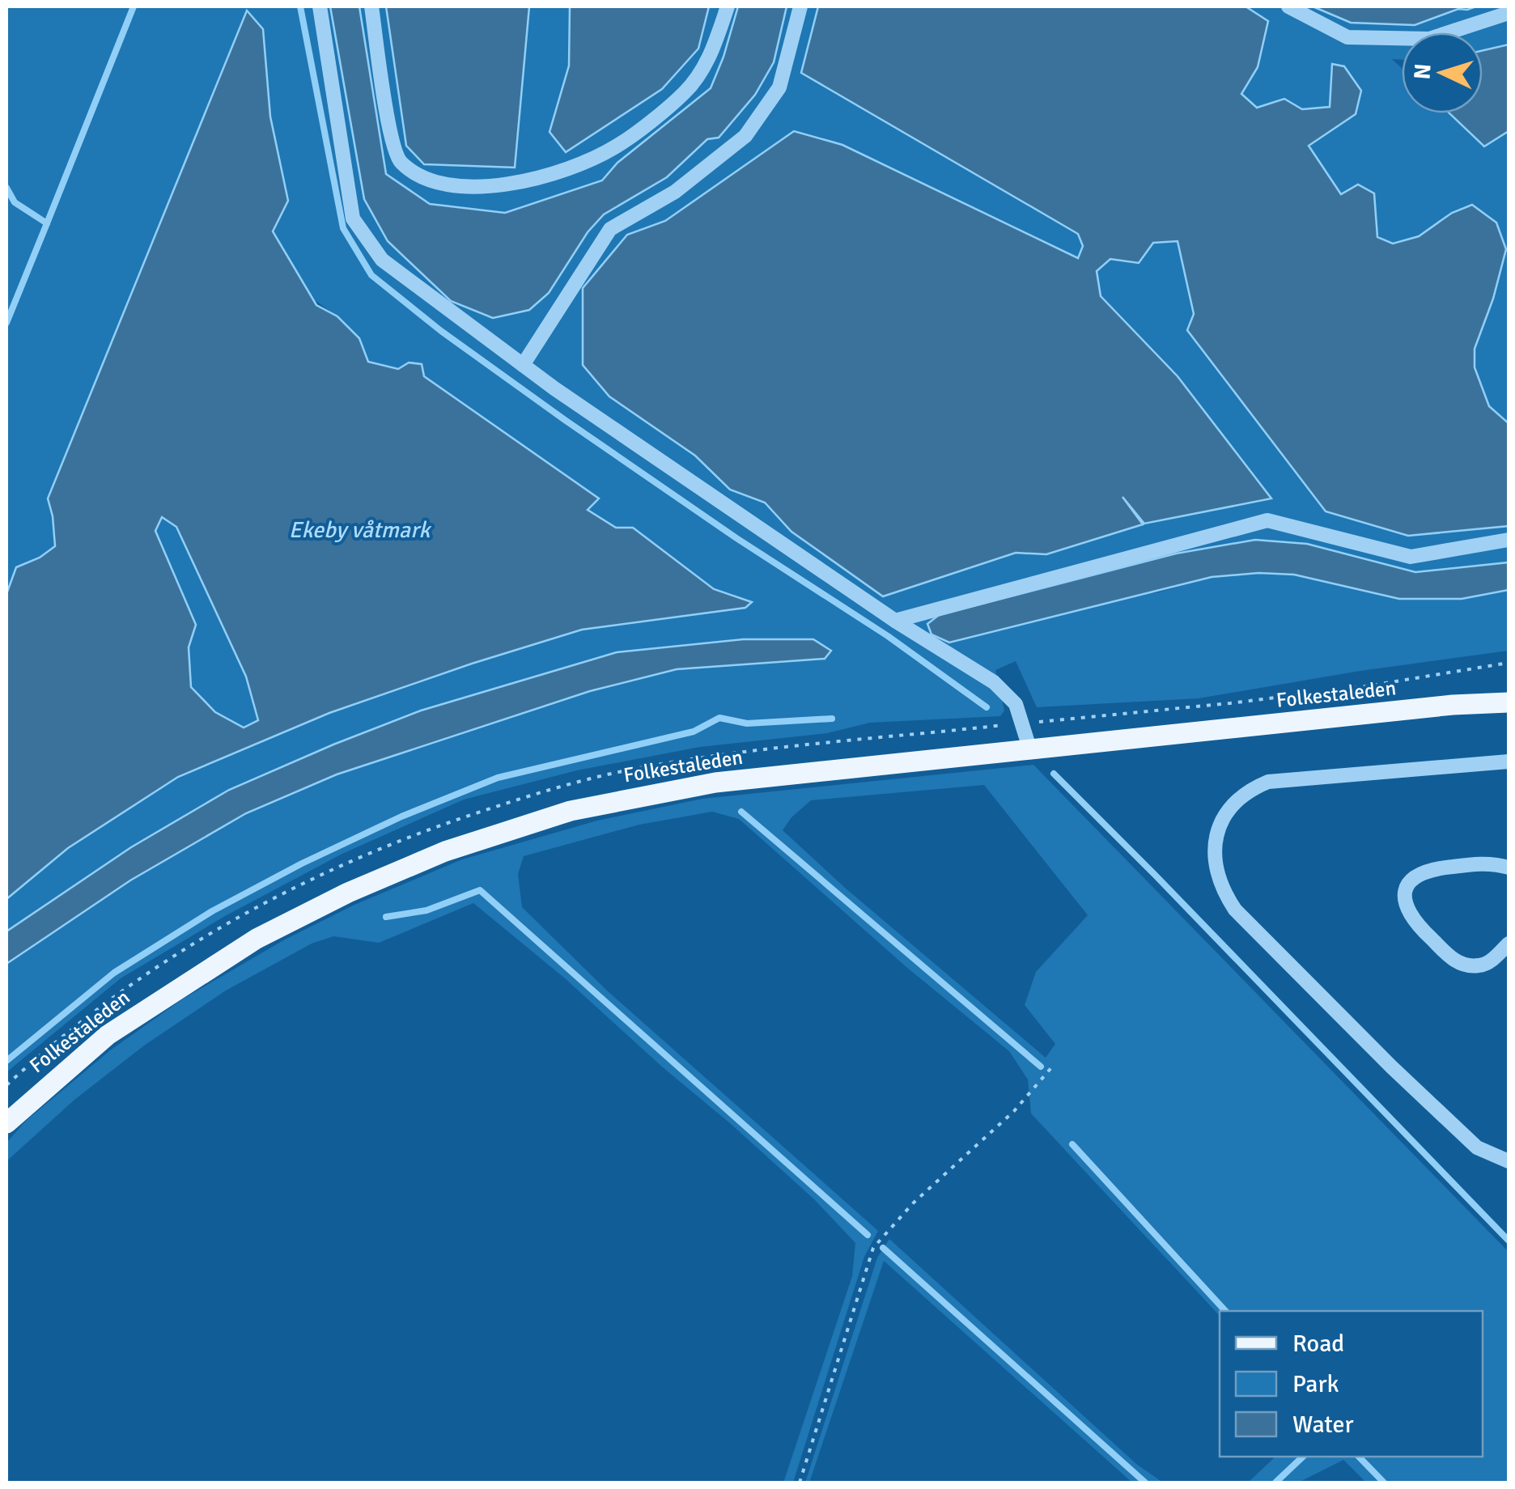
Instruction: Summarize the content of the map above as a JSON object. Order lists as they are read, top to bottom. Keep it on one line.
{"streets":{"main road":["Folkestaleden"]},"water":["Ekeby våtmark"],"legend":["Road","Park","Water"],"north":"left"}
